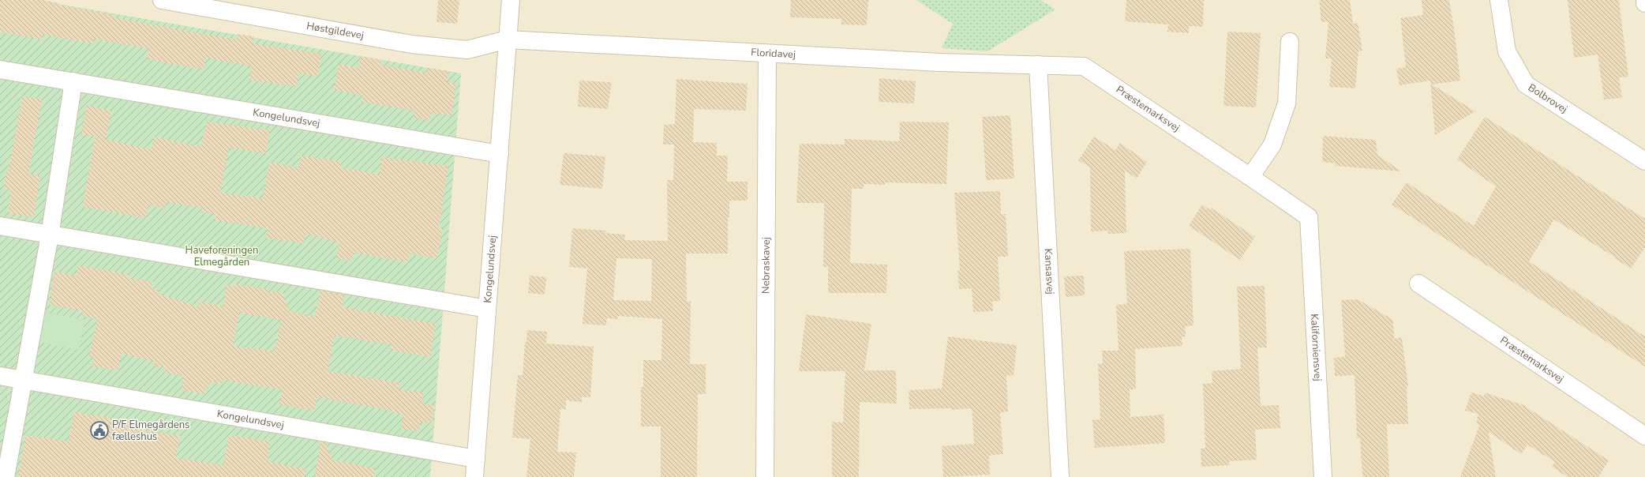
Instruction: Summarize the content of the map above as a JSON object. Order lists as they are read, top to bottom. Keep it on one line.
{"streets":{"street":["Høstgildevej","Floridavej","Bolbrovej","Præstemarksvej","Kongelundsvej","Nebraskavej","Kansasvej","Kaliforniensvej"]},"crossings":[["Høstgildevej","Floridavej"],["Høstgildevej","Kongelundsvej"],["Floridavej","Præstemarksvej"],["Floridavej","Kongelundsvej"],["Floridavej","Nebraskavej"],["Floridavej","Kansasvej"],["Præstemarksvej","Kansasvej"],["Præstemarksvej","Kaliforniensvej"]],"parks":["Haveforeningen Elmegården"],"places":{"public building":["P/F Elmegårdens fælleshus"]}}
